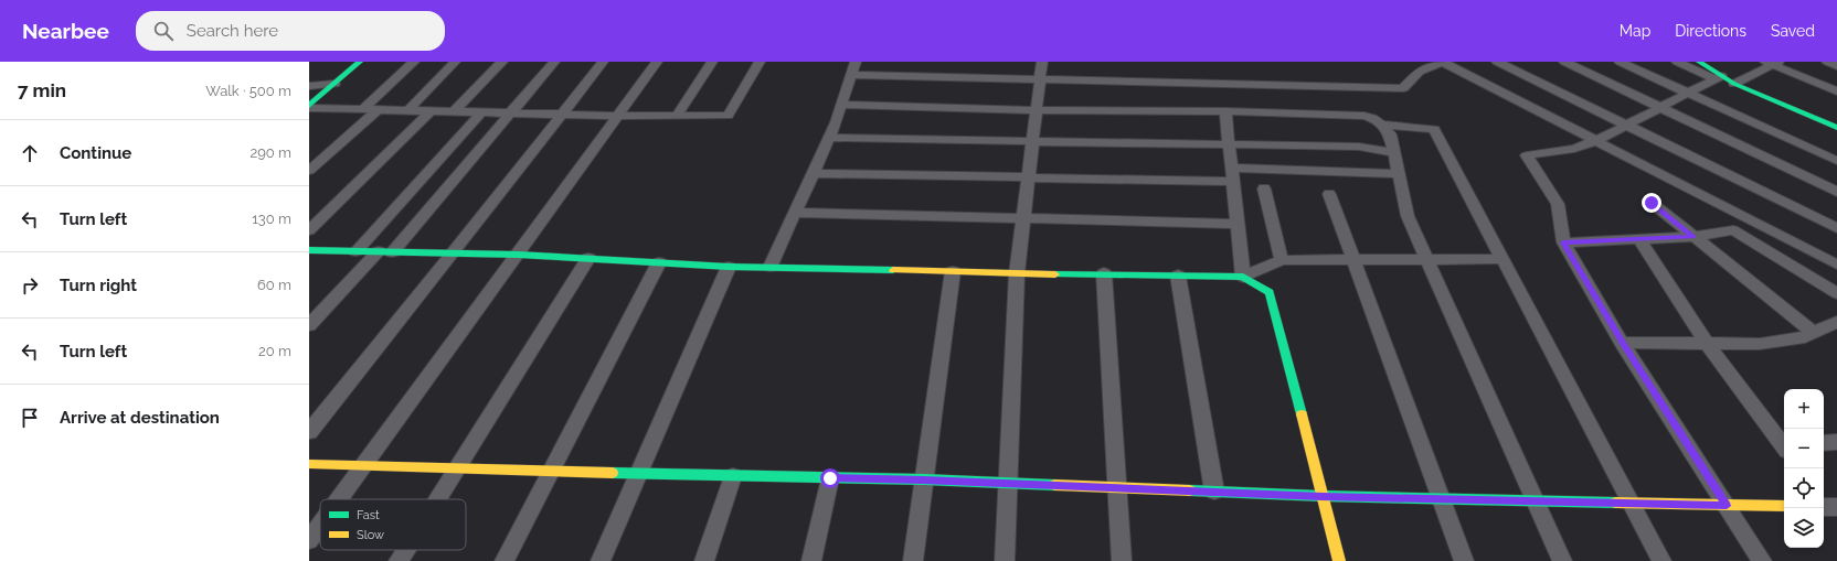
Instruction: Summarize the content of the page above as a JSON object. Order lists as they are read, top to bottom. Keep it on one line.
{"legend":["Fast","Slow"],"page":{"header":"Nearbee","search":"Search here","nav":["Map","Directions","Saved"],"heading":["7 min","Walk · 500 m"],"list":[["Continue","290 m"],["Turn left","130 m"],["Turn right","60 m"],["Turn left","20 m"],"Arrive at destination"],"map_buttons":["+","−"]}}
